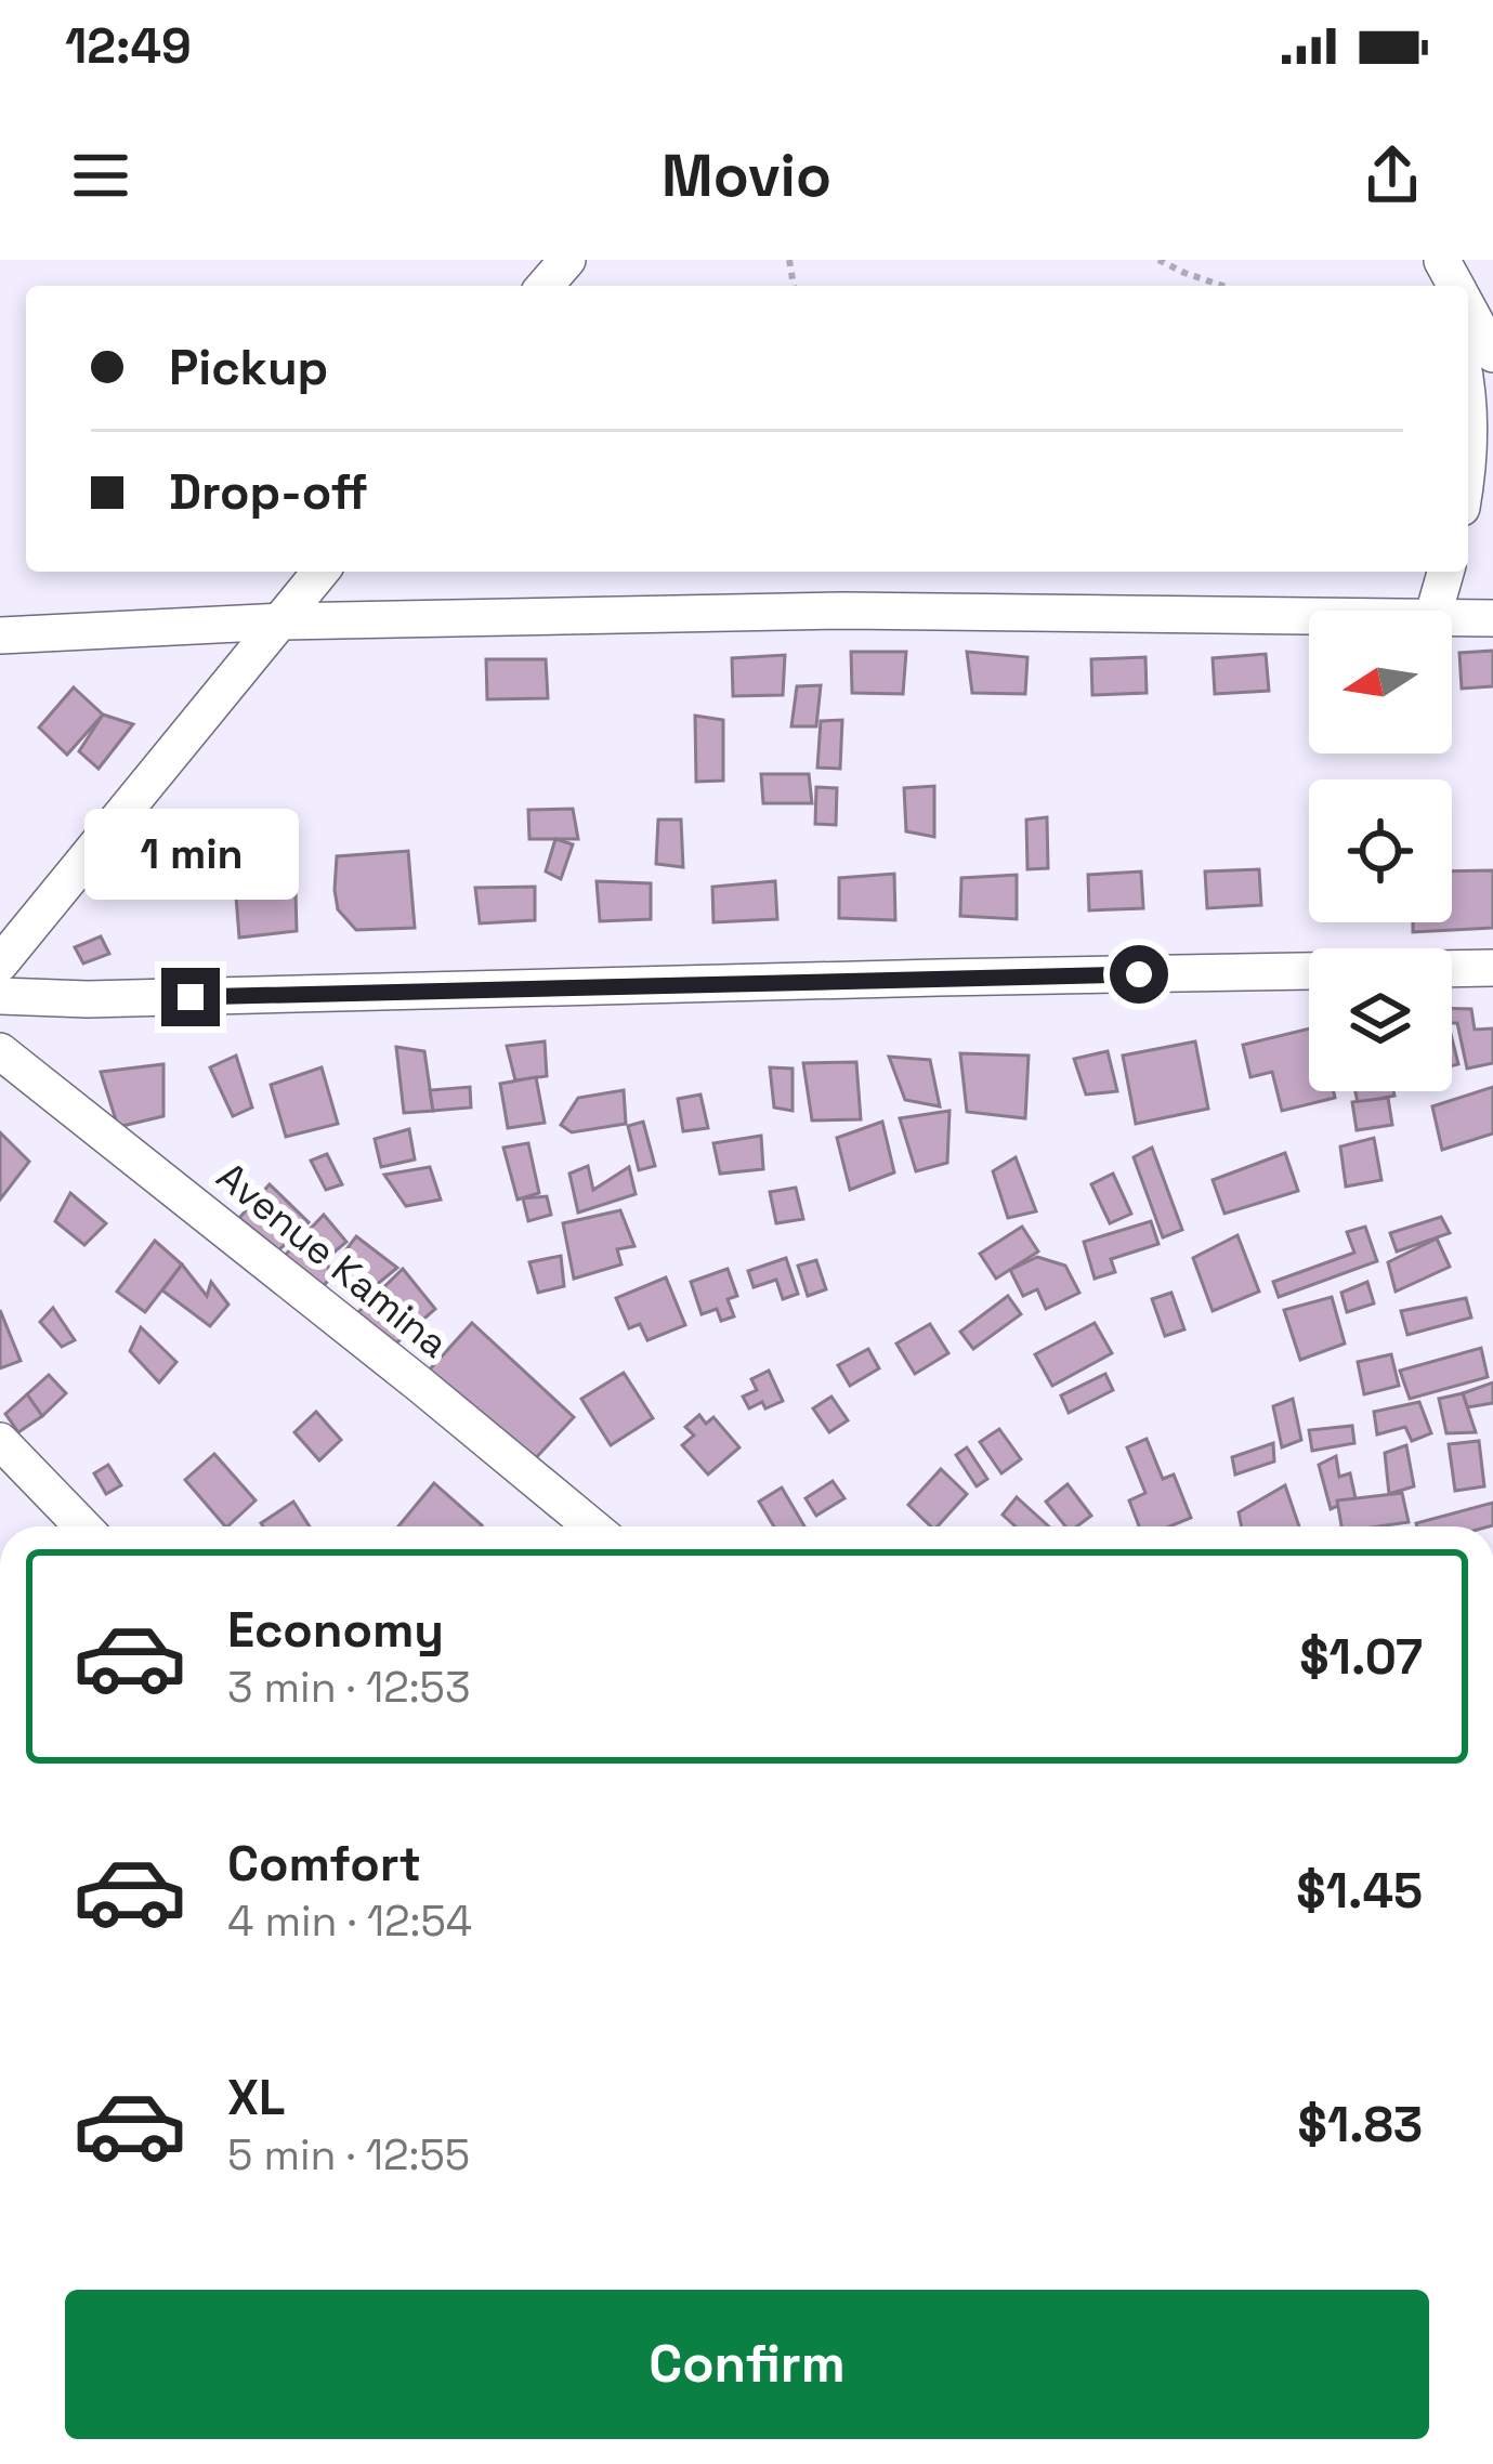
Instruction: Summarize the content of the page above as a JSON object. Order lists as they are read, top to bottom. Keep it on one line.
{"streets":{"street":["Avenue Kamina"]},"north":"left","page":{"status":"12:49","header":"Movio","banner":["Pickup","Drop-off"],"bubble":"1 min","list":[{"name":"Economy","note":"3 min · 12:53","value":"$1.07"},{"name":"Comfort","note":"4 min · 12:54","value":"$1.45"},{"name":"XL","note":"5 min · 12:55","value":"$1.83"}],"buttons":"Confirm"}}
